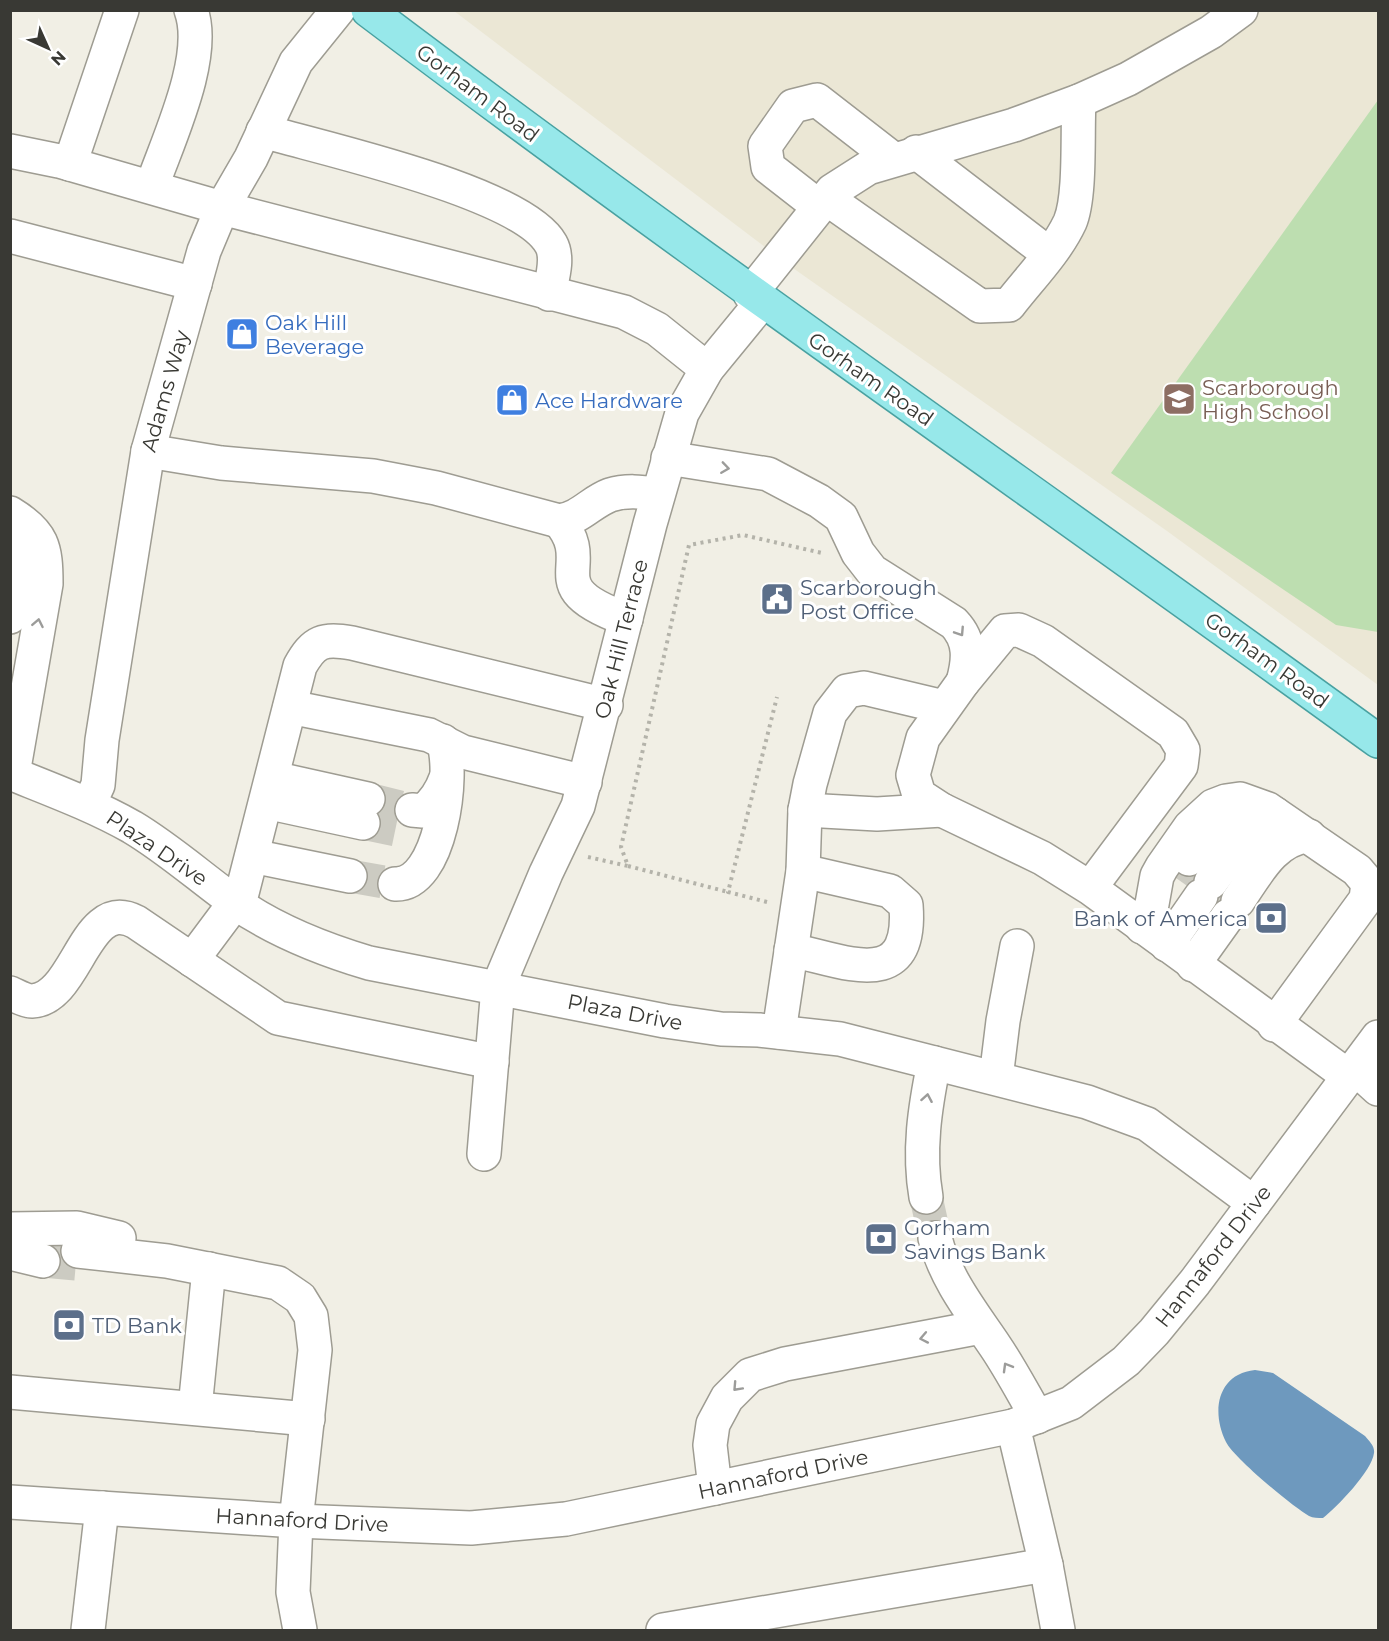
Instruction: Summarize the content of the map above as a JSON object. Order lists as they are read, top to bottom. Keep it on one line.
{"streets":{"main road":["Gorham Road"],"street":["Adams Way","Oak Hill Terrace","Plaza Drive","Hannaford Drive"]},"crossings":[["Gorham Road","Oak Hill Terrace"],["Adams Way","Plaza Drive"],["Oak Hill Terrace","Plaza Drive"],["Plaza Drive","Hannaford Drive"]],"places":{"shop":["Oak Hill Beverage","Ace Hardware"],"school or university":["Scarborough High School"],"public building":["Scarborough Post Office"],"bank":["Bank of America","Gorham Savings Bank","TD Bank"]},"north":"bottom right"}
